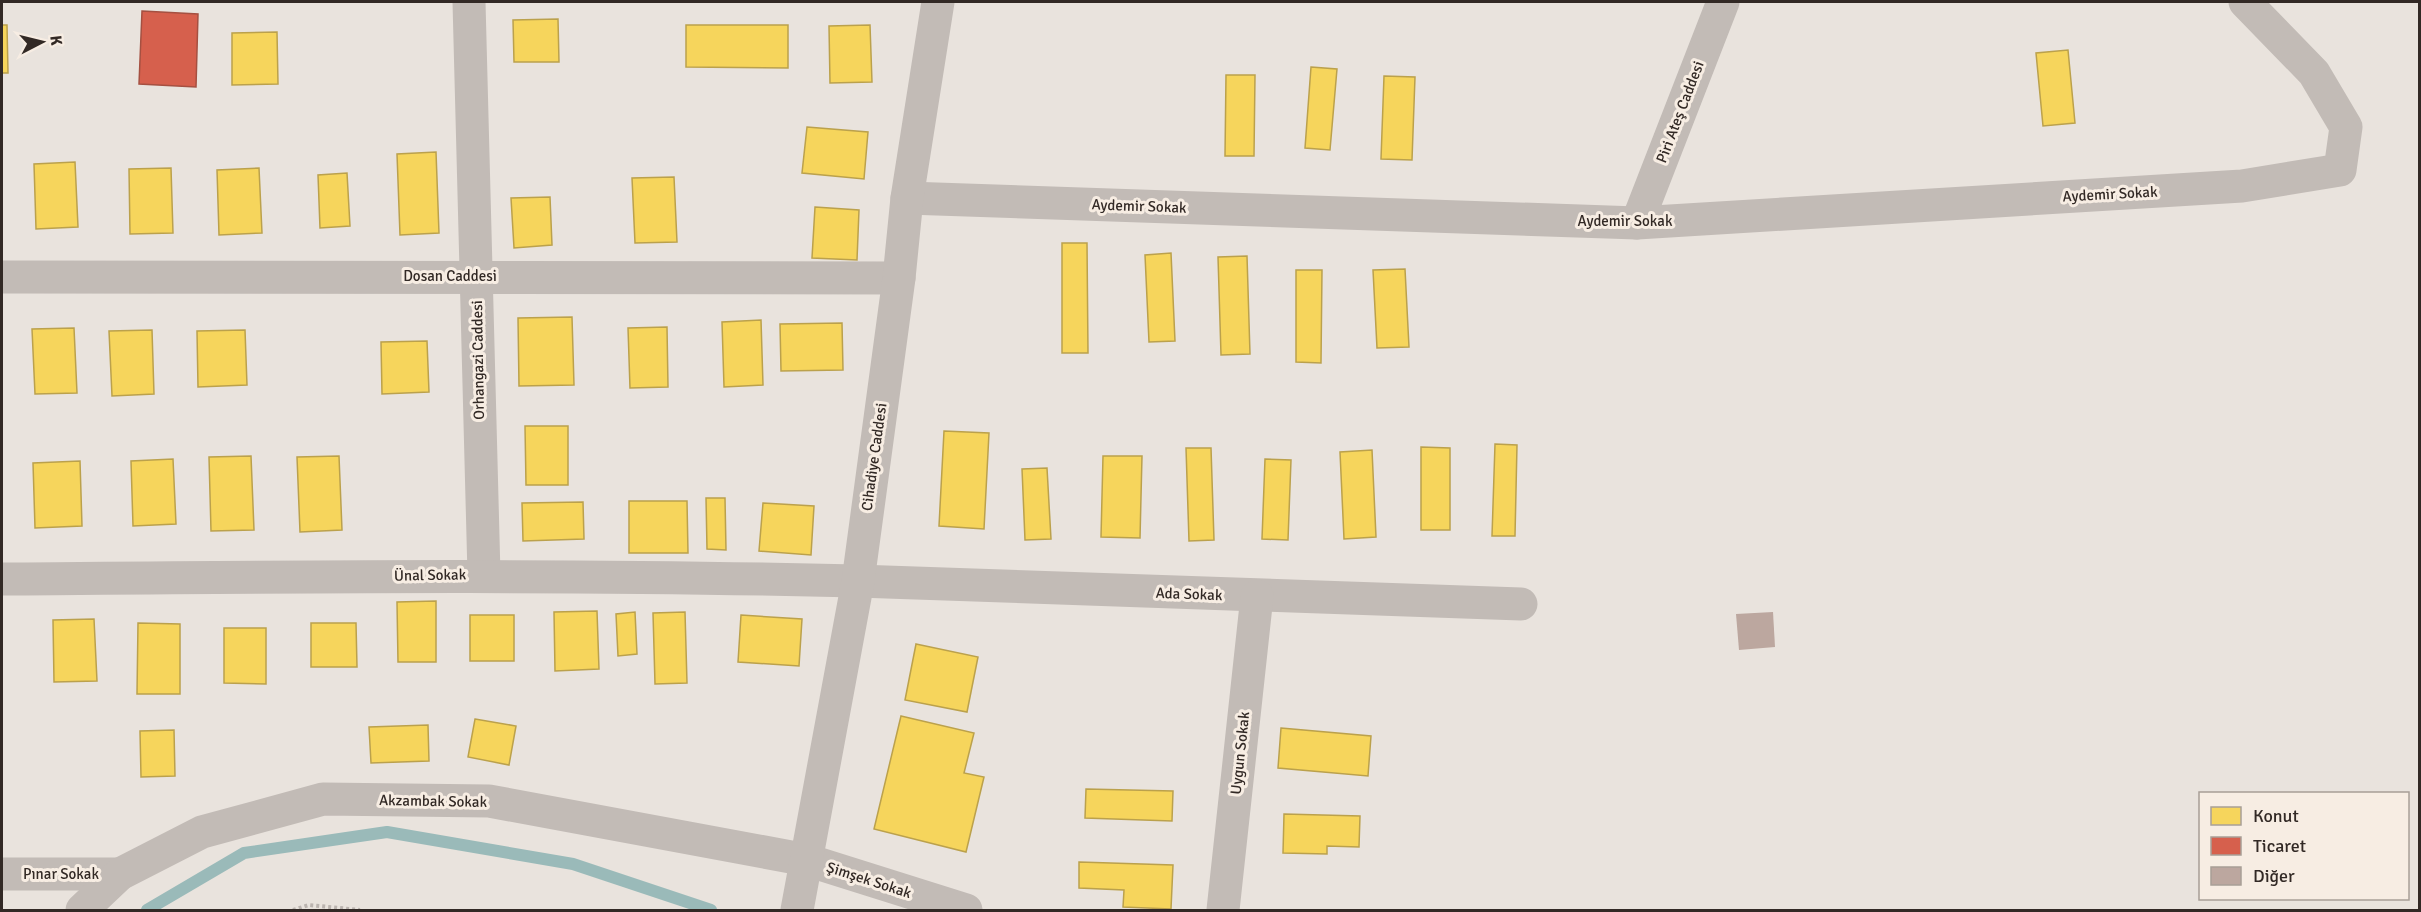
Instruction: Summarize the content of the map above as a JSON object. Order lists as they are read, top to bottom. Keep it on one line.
{"streets":{"street":["Piri Ateş Caddesi","Aydemir Sokak","Dosan Caddesi","Orhangazi Caddesi","Cihadiye Caddesi","Ünal Sokak","Ada Sokak","Uygun Sokak","Akzambak Sokak","Pınar Sokak","Şimşek Sokak"]},"crossings":[["Piri Ateş Caddesi","Aydemir Sokak"],["Aydemir Sokak","Cihadiye Caddesi"],["Dosan Caddesi","Orhangazi Caddesi"],["Dosan Caddesi","Cihadiye Caddesi"],["Orhangazi Caddesi","Ünal Sokak"],["Cihadiye Caddesi","Ünal Sokak"],["Cihadiye Caddesi","Ada Sokak"],["Cihadiye Caddesi","Akzambak Sokak"],["Cihadiye Caddesi","Şimşek Sokak"],["Ünal Sokak","Ada Sokak"],["Ada Sokak","Uygun Sokak"],["Akzambak Sokak","Pınar Sokak"],["Akzambak Sokak","Şimşek Sokak"]],"legend":["Konut","Ticaret","Diğer"],"north":"right"}
